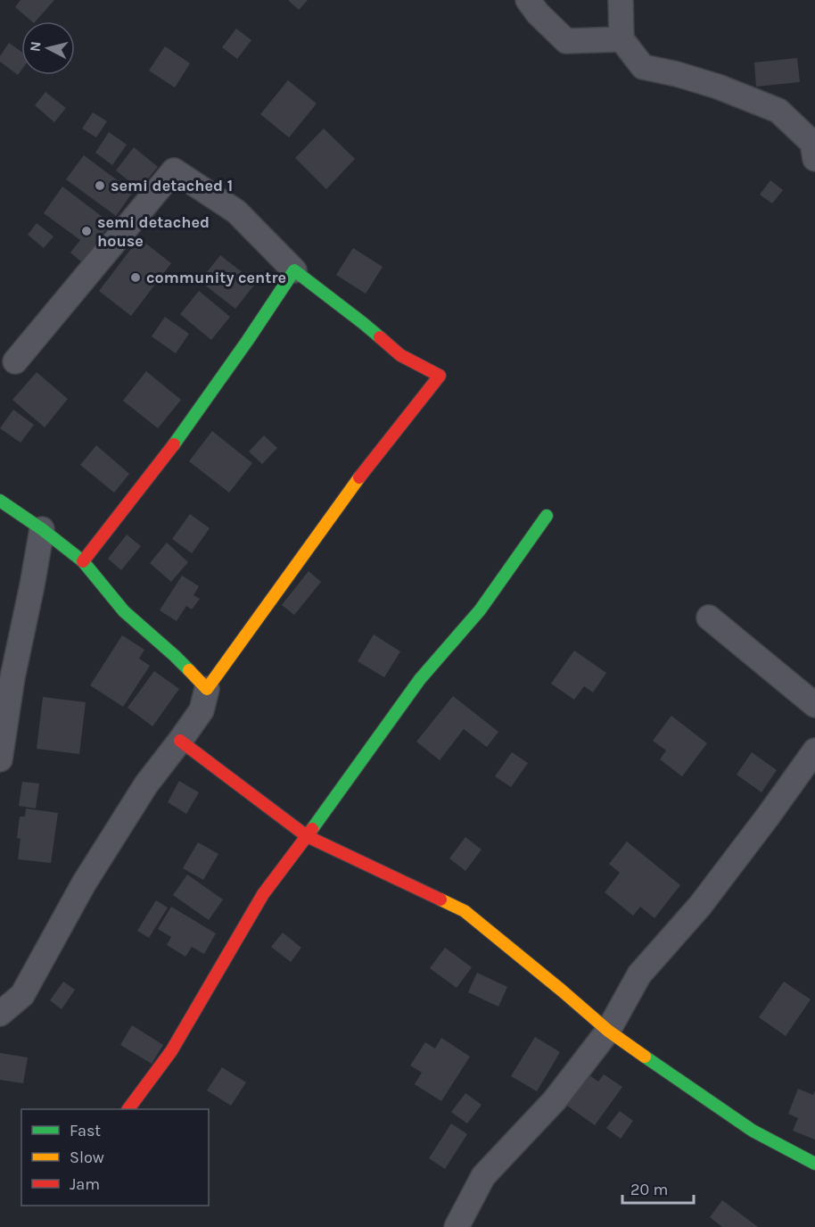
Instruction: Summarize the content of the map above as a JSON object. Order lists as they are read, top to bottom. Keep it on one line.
{"places":["semi detached 1","semi detached house","community centre"],"legend":["Fast","Slow","Jam"],"scale_bar":"20 m","north":"left"}
